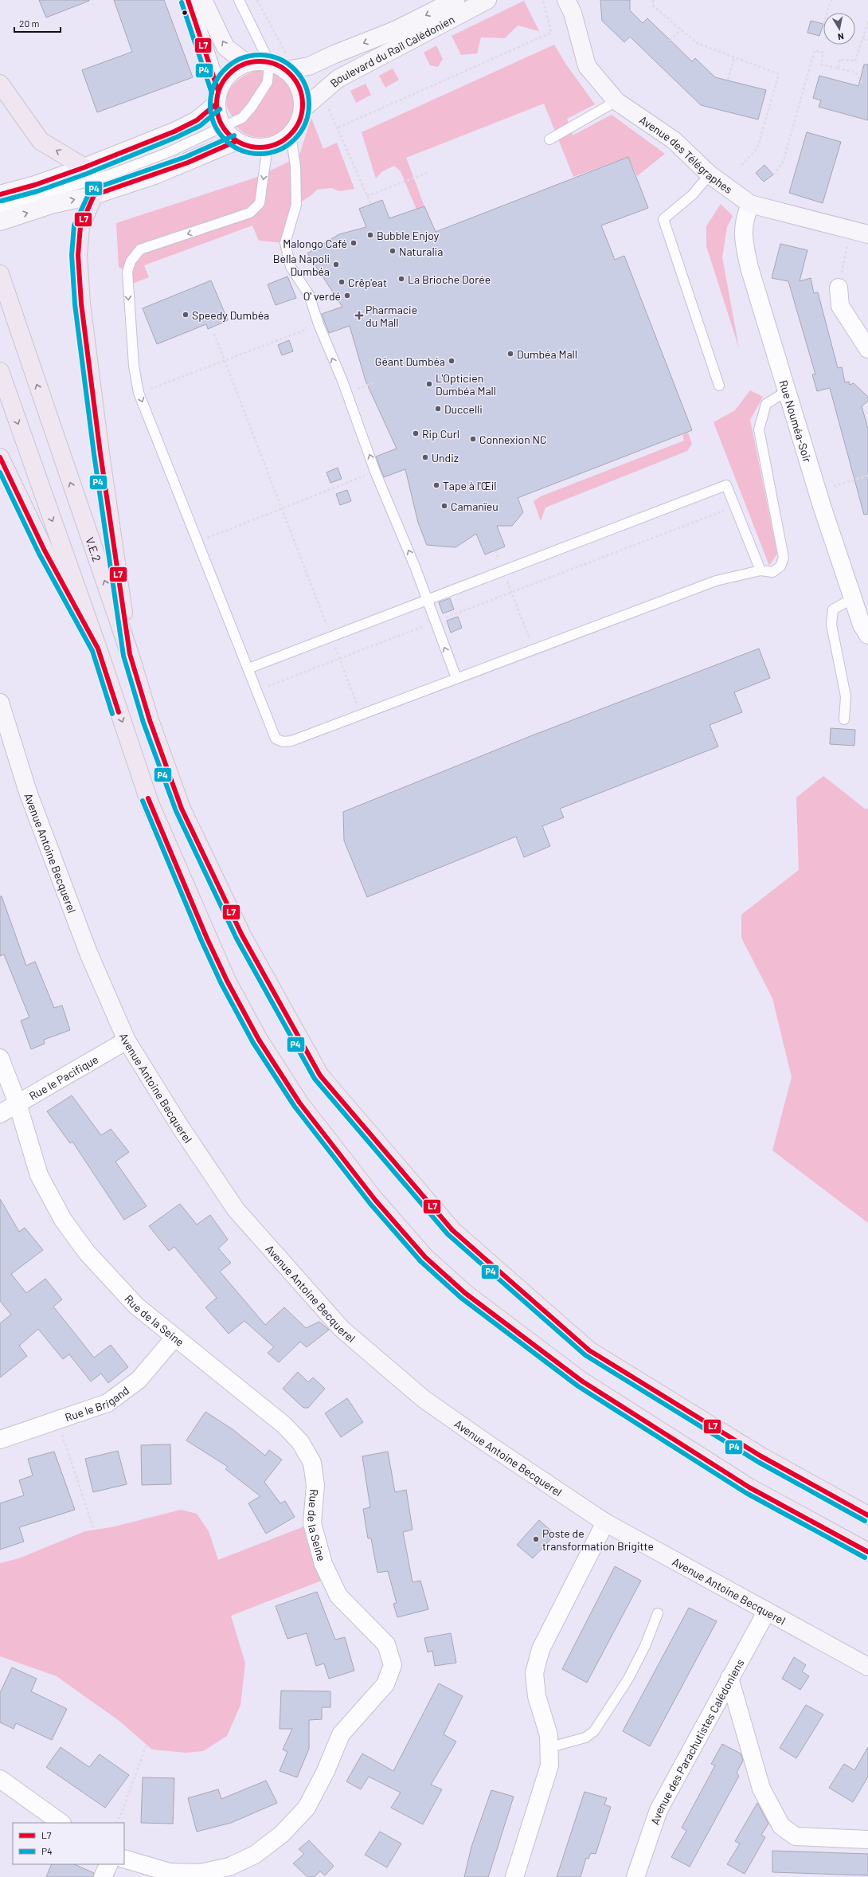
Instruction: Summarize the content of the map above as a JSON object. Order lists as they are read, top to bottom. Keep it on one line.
{"streets":{"highway":["V.E.2"],"street":["Boulevard du Rail Calédonien","Avenue des Télégraphes","Rue Nouméa-Soir","Avenue Antoine Becquerel","Rue le Pacifique","Rue de la Seine","Rue le Brigand","Avenue des Parachutistes Calédoniens"]},"crossings":[["Avenue des Télégraphes","Rue Nouméa-Soir"],["Avenue Antoine Becquerel","Rue le Pacifique"],["Avenue Antoine Becquerel","Avenue des Parachutistes Calédoniens"],["Rue le Pacifique","Rue de la Seine"],["Rue de la Seine","Rue le Brigand"]],"places":{"other":["Bubble Enjoy","Malongo Café","Naturalia","Bella Napoli Dumbéa","La Brioche Dorée","Crêp'eat","O' verdé","Speedy Dumbéa","Dumbéa Mall","Géant Dumbéa","L'Opticien Dumbéa Mall","Duccelli","Rip Curl","Connexion NC","Undiz","Tape à l'Œil","Camanïeu","Poste de transformation Brigitte"],"health":["Pharmacie du Mall"]},"lines":["transit line L7","transit line P4"],"legend":["L7","P4"],"scale_bar":"20 m","north":"bottom"}
